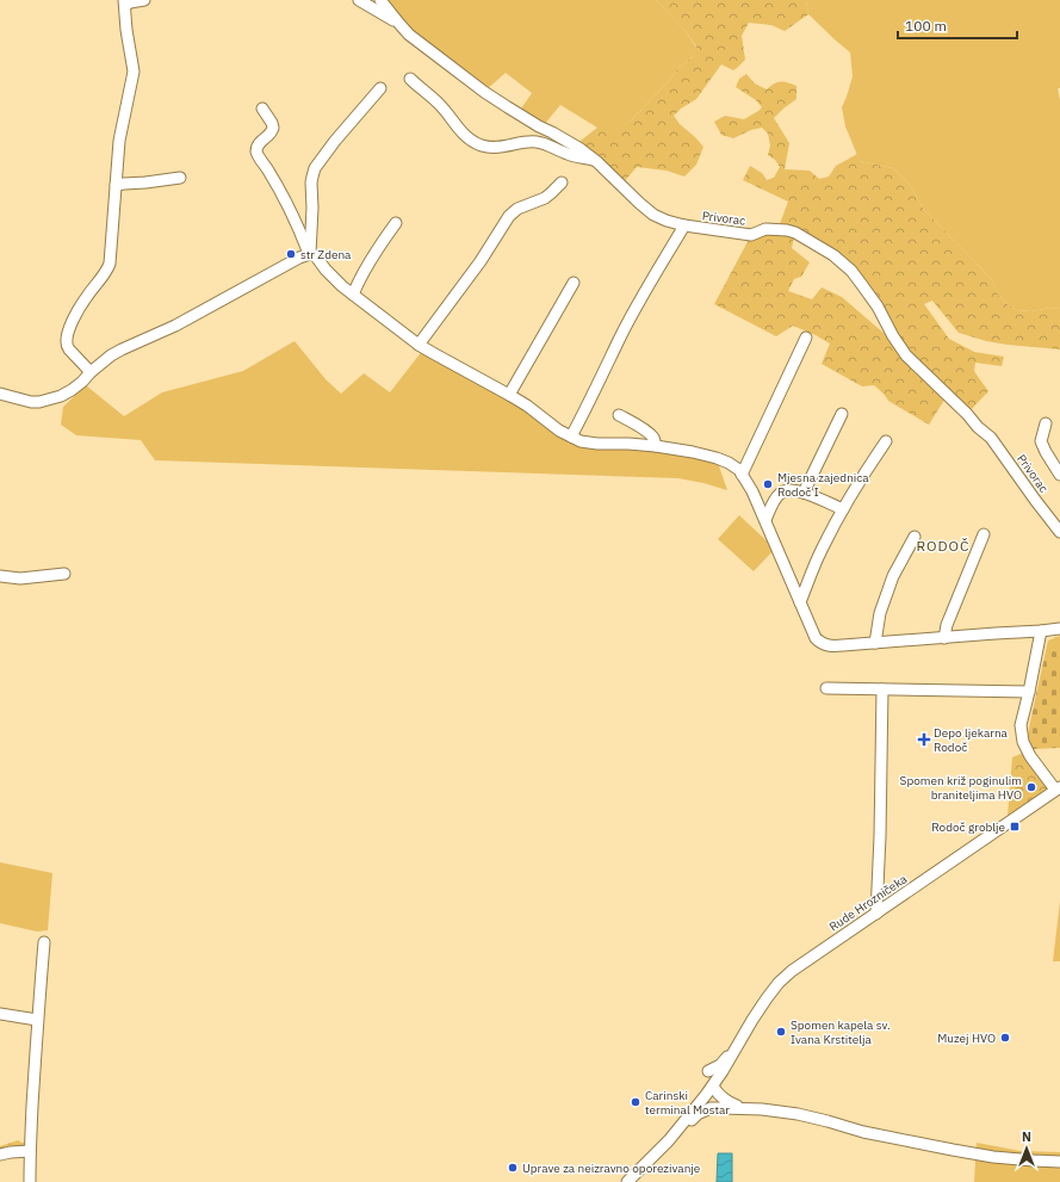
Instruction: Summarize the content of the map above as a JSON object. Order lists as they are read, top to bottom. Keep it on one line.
{"streets":{"street":["Privorac","Rude Hrozničeka"]},"districts":["RODOČ"],"places":{"other":["str Zdena","Mjesna zajednica Rodoč I","Spomen križ poginulim braniteljima HVO","Spomen kapela sv. Ivana Krstitelja","Muzej HVO","Carinski terminal Mostar","Uprave za neizravno oporezivanje"],"health":["Depo ljekarna Rodoč"],"transit":["Rodoč groblje"]},"scale_bar":"100 m","north":"top"}
